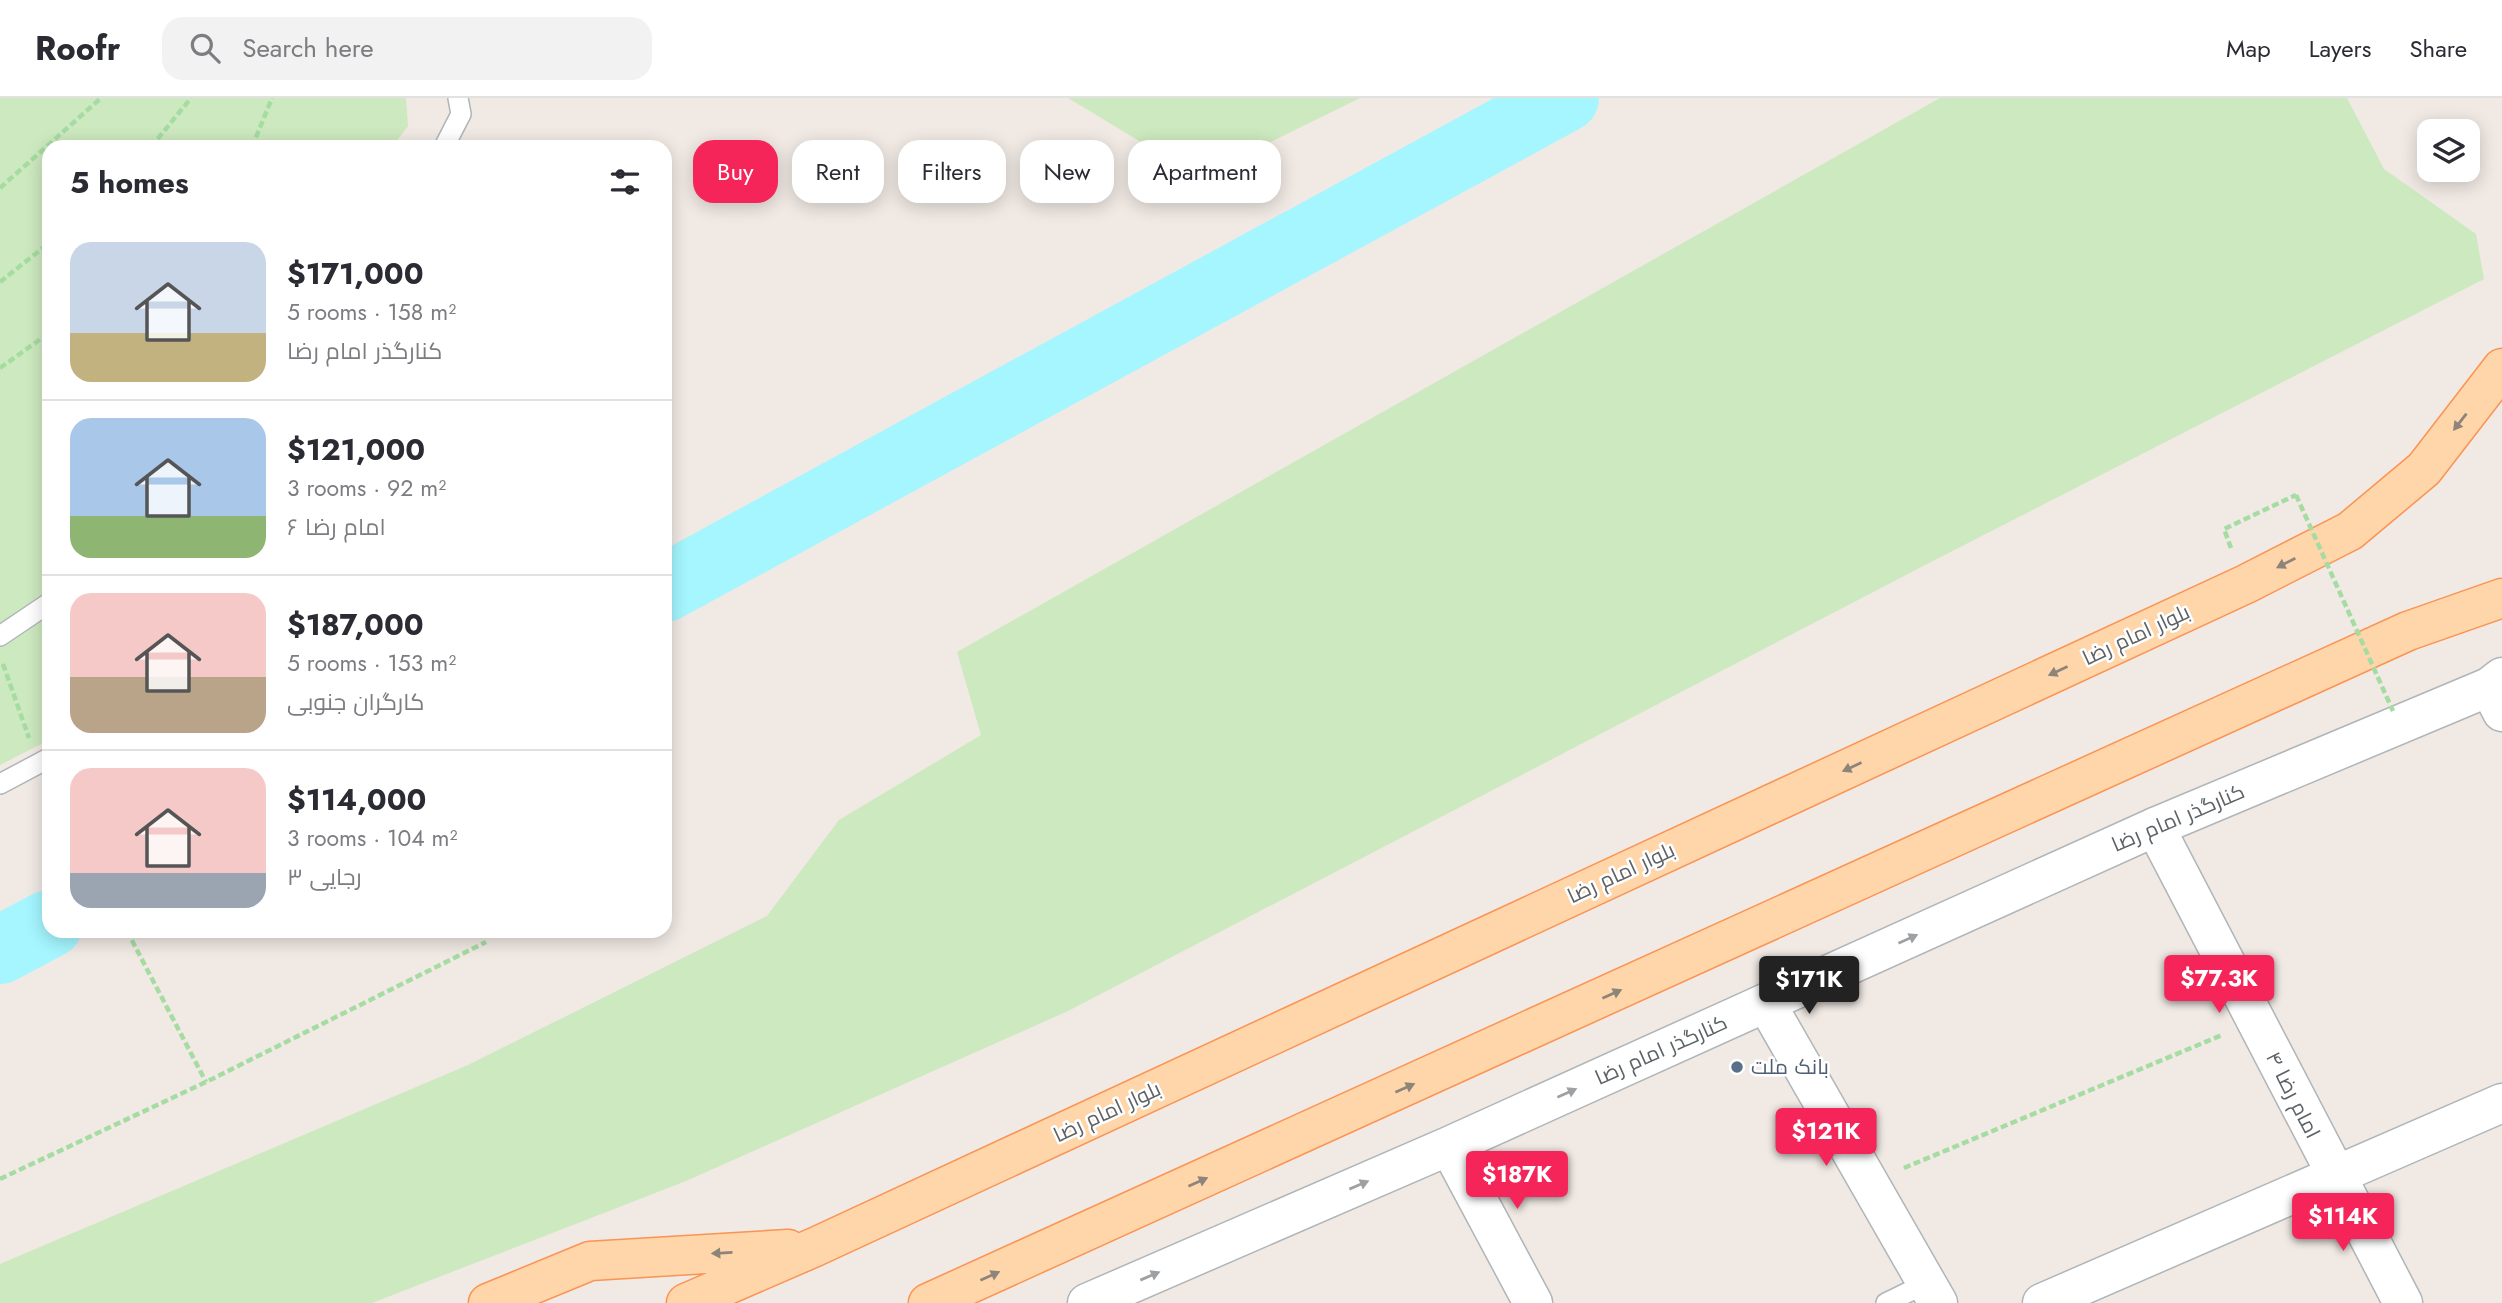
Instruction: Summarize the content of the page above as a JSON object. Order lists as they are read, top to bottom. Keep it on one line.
{"streets":{"main road":["بلوار امام رضا"],"street":["کنارگذر امام رضا","امام رضا ۴"]},"crossings":[["کنارگذر امام رضا","امام رضا ۴"]],"one_way":["کنارگذر امام رضا"],"places":["بانک ملت"],"page":{"header":"Roofr","search":"Search here","nav":["Map","Layers","Share"],"chip":["Buy","Rent","Filters","New","Apartment"],"heading":"5 homes","list":[{"name":"$171,000","note":"5 rooms · 158 m² · کنارگذر امام رضا"},{"name":"$121,000","note":"3 rooms · 92 m² · امام رضا ۶"},{"name":"$187,000","note":"5 rooms · 153 m² · کارگران جنوبی"},{"name":"$114,000","note":"3 rooms · 104 m² · رجایی ۳"}],"price":["$77.3K","$171K","$121K","$187K","$114K"]}}
